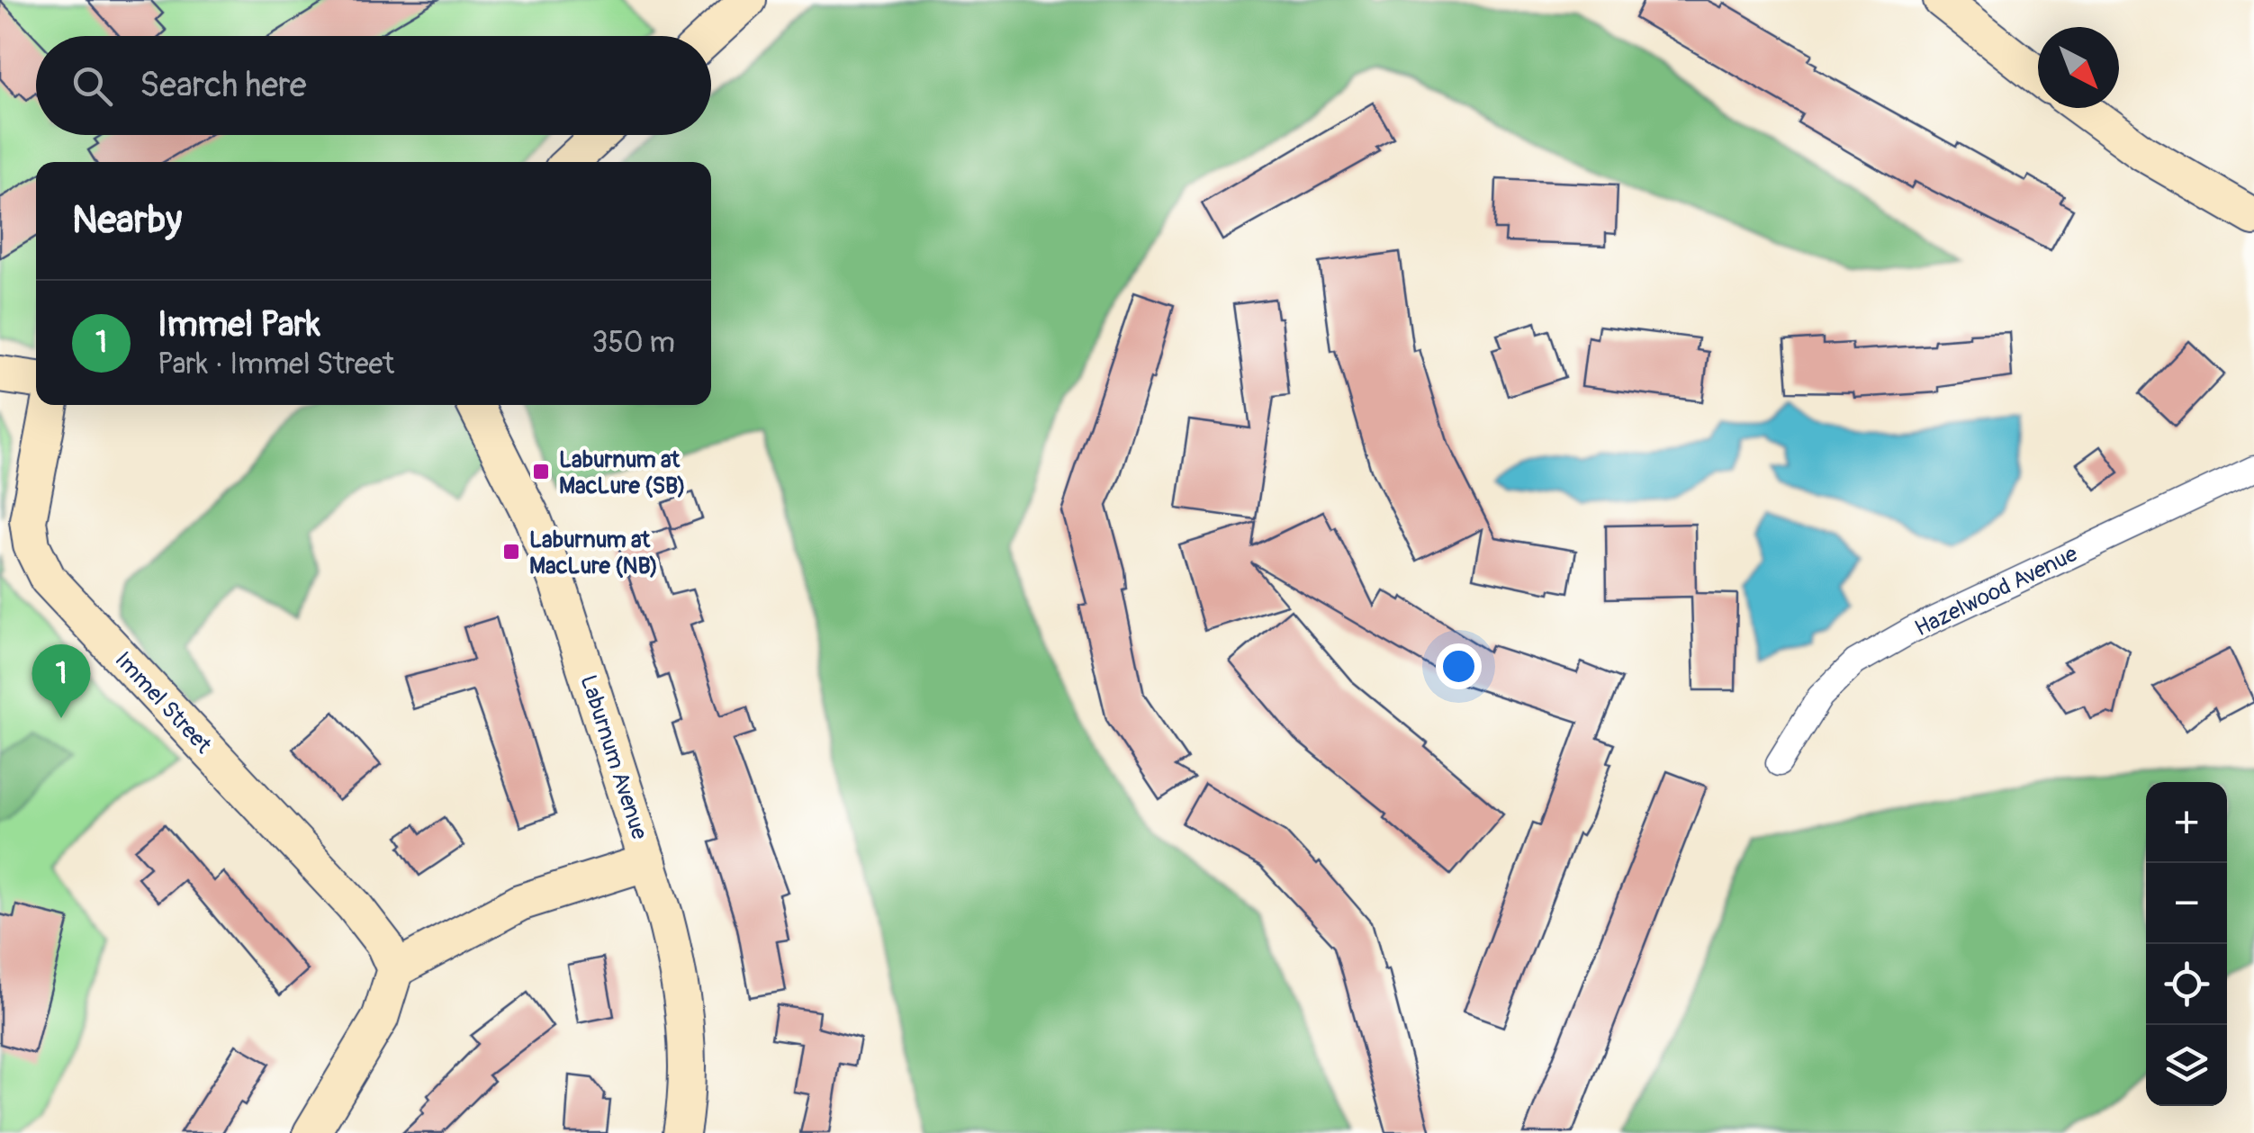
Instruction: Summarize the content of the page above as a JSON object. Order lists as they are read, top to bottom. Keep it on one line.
{"streets":{"street":["Hazelwood Avenue","Immel Street","Laburnum Avenue"]},"places":{"transit":["Laburnum at MacLure (SB)","Laburnum at MacLure (NB)"]},"north":"bottom right","page":{"search":"Search here","heading":"Nearby","list":[{"mark":"1","name":"Immel Park","note":"Park · Immel Street","value":"350 m"}],"pins":"1","map_buttons":["+","−"]}}
